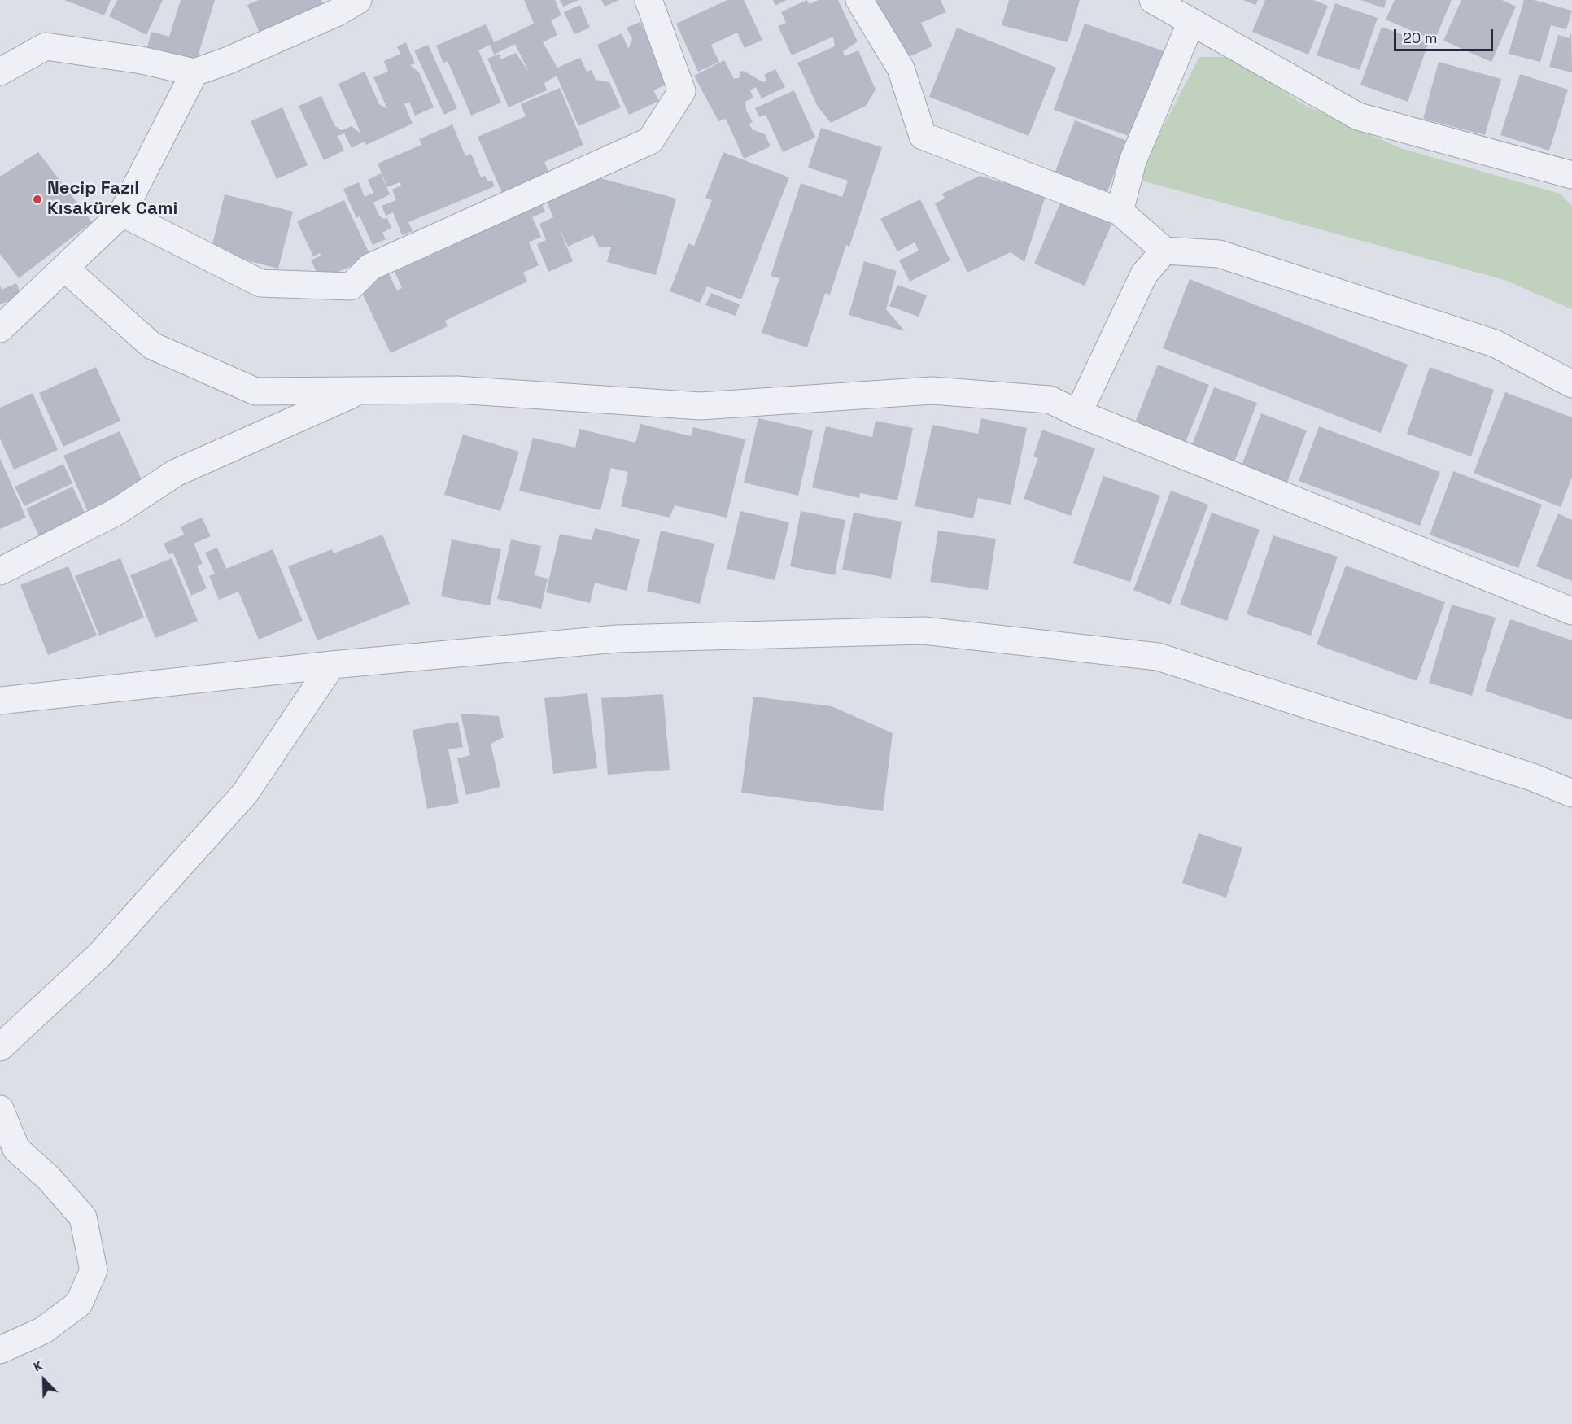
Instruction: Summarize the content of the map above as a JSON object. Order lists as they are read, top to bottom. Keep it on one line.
{"places":["Necip Fazıl Kısakürek Cami"],"scale_bar":"20 m","north":"top left"}
